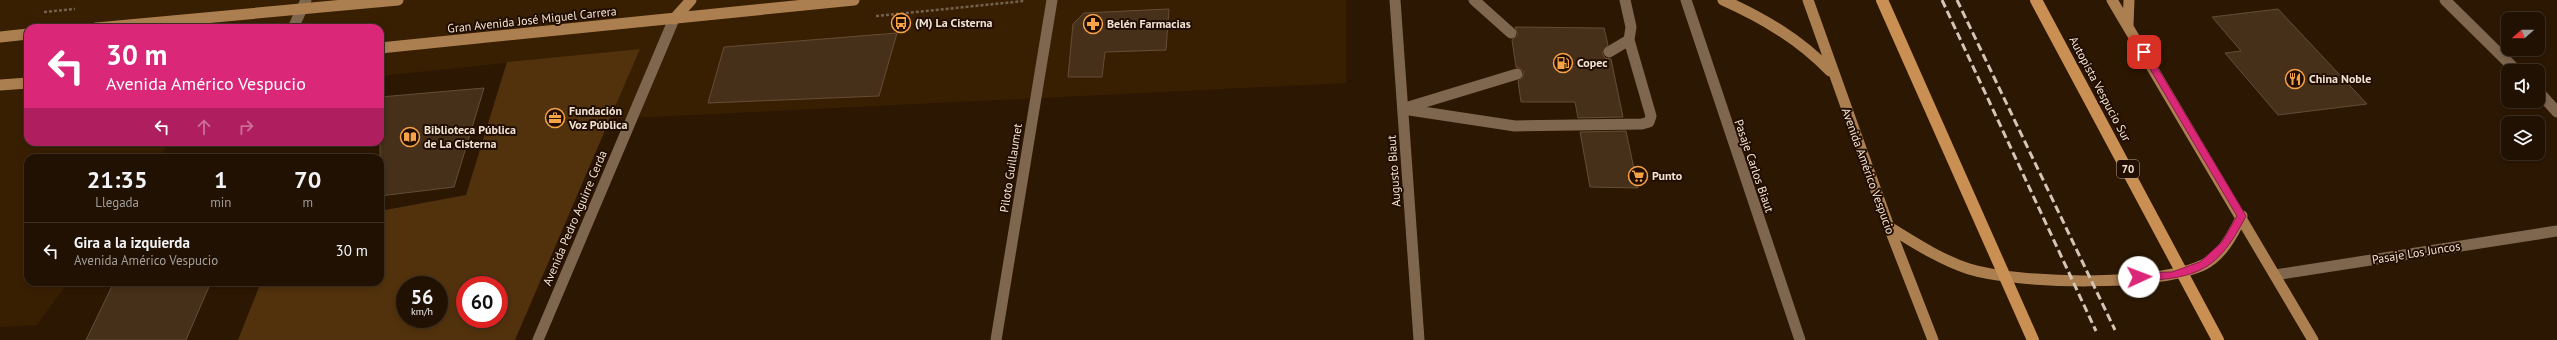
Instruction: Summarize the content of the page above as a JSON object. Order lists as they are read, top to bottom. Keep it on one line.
{"streets":{"highway":["Autopista Vespucio Sur","70"],"main road":["Gran Avenida José Miguel Carrera","Avenida Américo Vespucio"],"street":["Pasaje Carlos Biaut","Piloto Guillaumet","Augusto Biaut","Avenida Pedro Aguirre Cerda","Pasaje Los Juncos"]},"crossings":[["Gran Avenida José Miguel Carrera","Avenida Pedro Aguirre Cerda"]],"places":{"bus stop":["(M) La Cisterna"],"pharmacy":["Belén Farmacias"],"fuel station":["Copec"],"restaurant":["China Noble"],"office":["Fundación Voz Pública"],"library":["Biblioteca Pública de La Cisterna"],"supermarket":["Punto"]},"north":"left","page":{"turn":["30 m","Avenida Américo Vespucio"],"eta":["21:35","Llegada","1","min","70","m"],"list":[{"name":"Gira a la izquierda","note":"Avenida Américo Vespucio","value":"30 m"}],"speed":"56 km/h","limit":"60"}}
